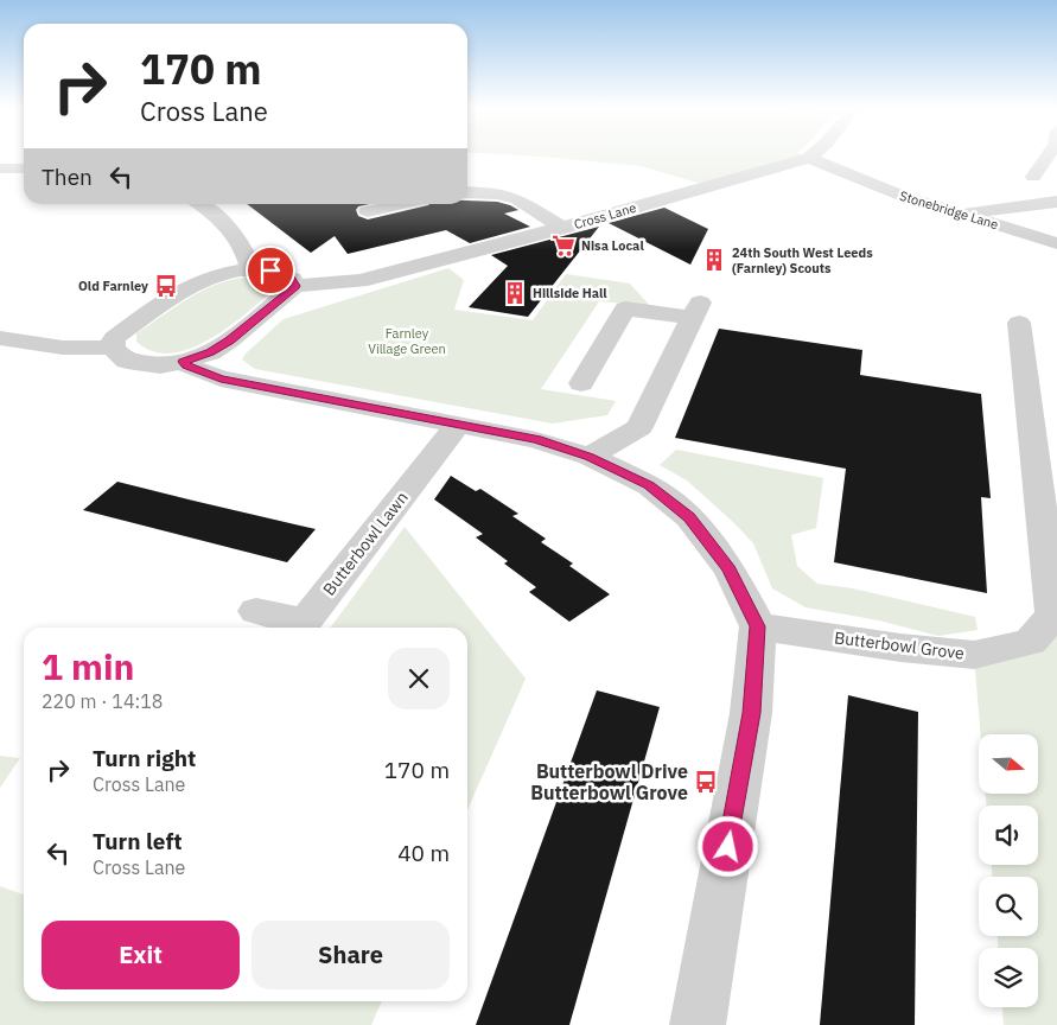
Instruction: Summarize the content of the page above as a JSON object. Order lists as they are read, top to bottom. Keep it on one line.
{"streets":{"street":["Stonebridge Lane","Cross Lane","Butterbowl Lawn","Butterbowl Grove"]},"crossings":[["Stonebridge Lane","Cross Lane"]],"parks":["Farnley Village Green"],"places":{"supermarket":["Nisa Local"],"building":["24th South West Leeds (Farnley) Scouts","Hillside Hall"],"bus stop":["Old Farnley","Butterbowl Drive Butterbowl Grove"]},"north":"right","page":{"turn":["170 m","Cross Lane"],"then":"Then","heading":["1 min","220 m · 14:18"],"list":[{"name":"Turn right","note":"Cross Lane","value":"170 m"},{"name":"Turn left","note":"Cross Lane","value":"40 m"}],"buttons":["Exit","Share"]}}
